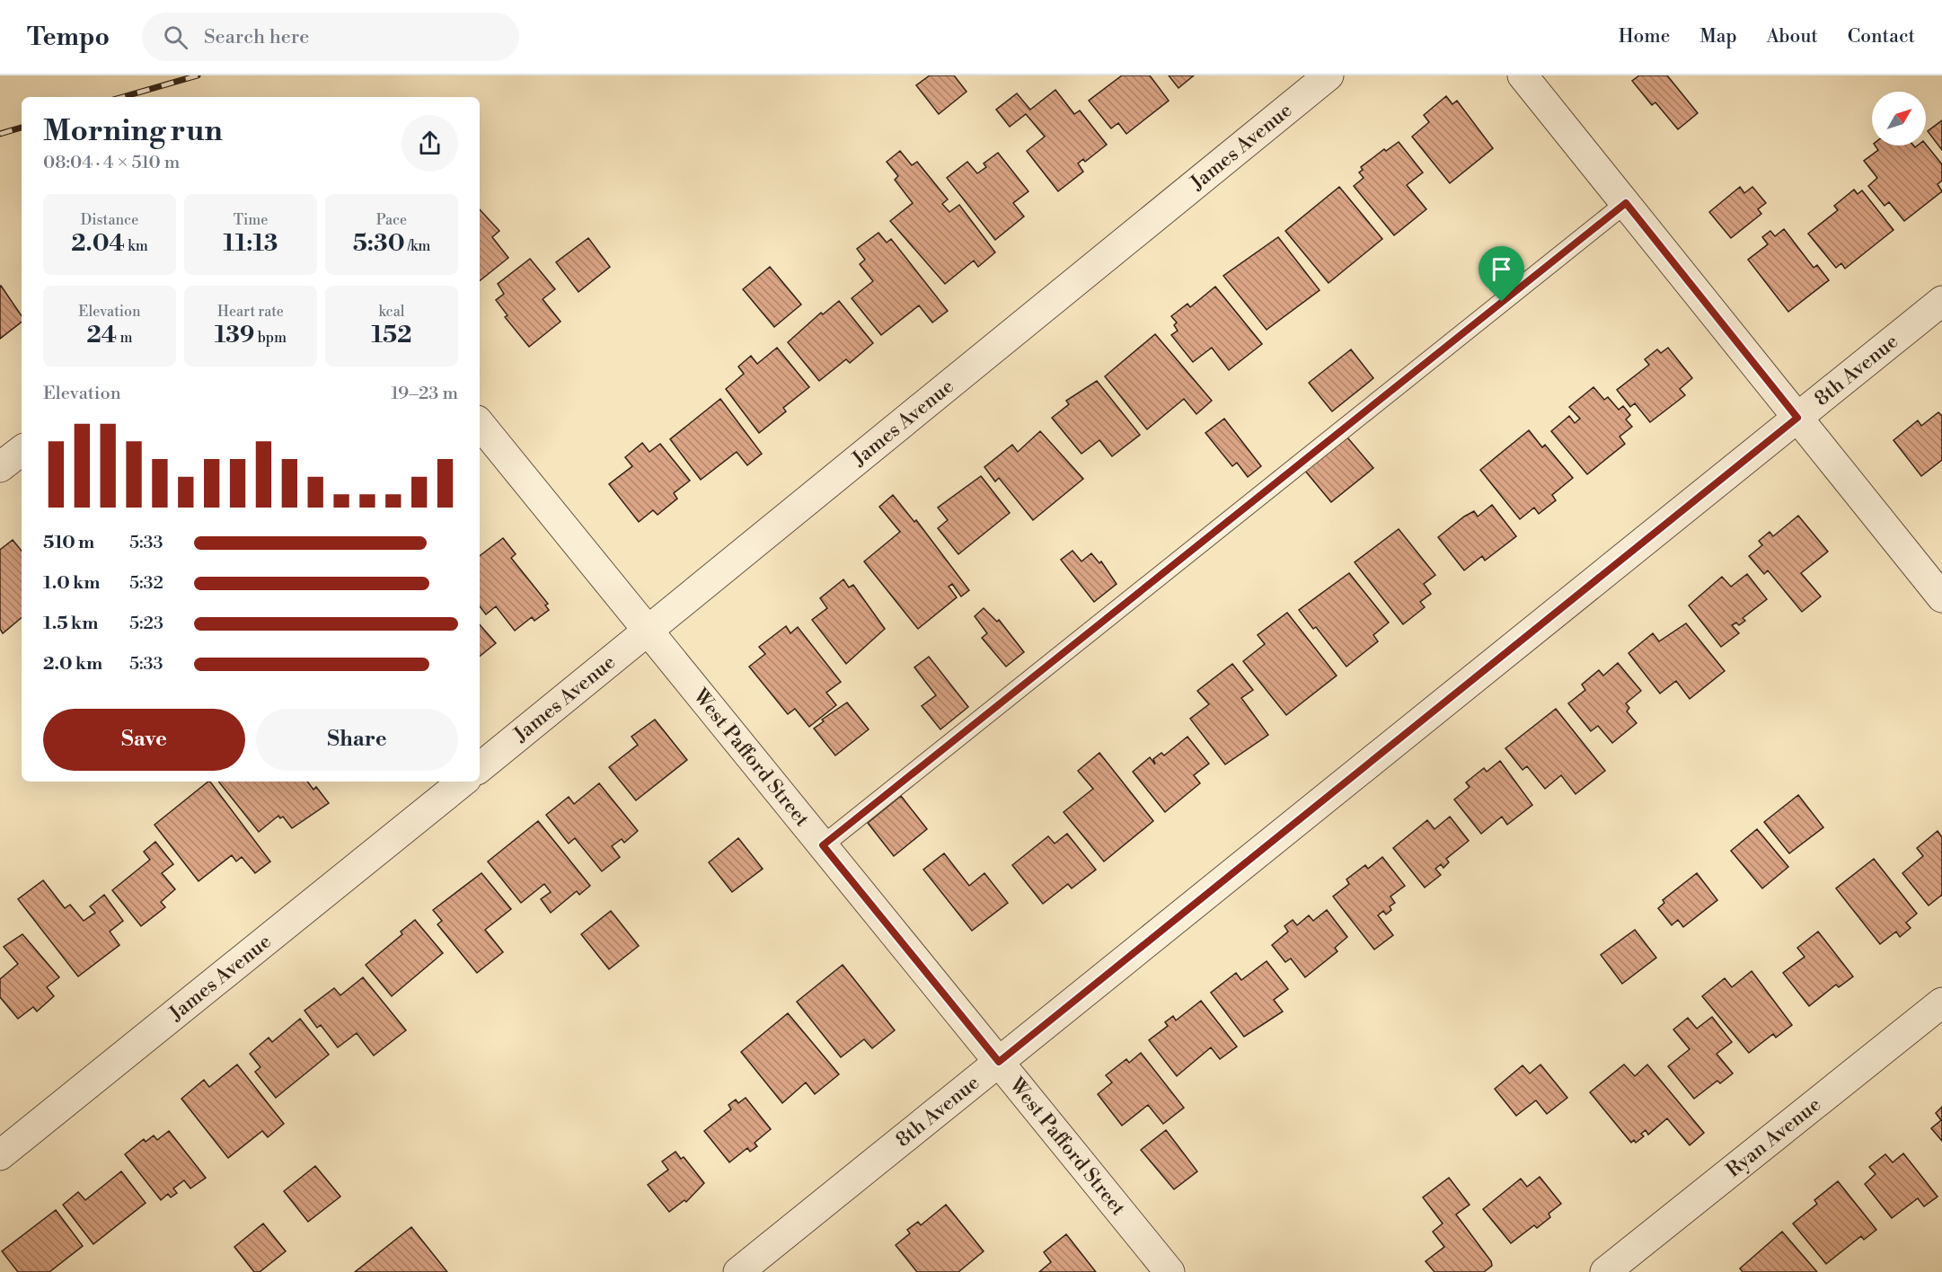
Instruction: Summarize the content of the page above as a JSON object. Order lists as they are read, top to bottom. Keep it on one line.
{"streets":{"street":["James Avenue","8th Avenue","West Pafford Street","Ryan Avenue"]},"crossings":[["James Avenue","West Pafford Street"],["8th Avenue","West Pafford Street"]],"north":"top right","page":{"header":"Tempo","search":"Search here","nav":["Home","Map","About","Contact"],"heading":["Morning run","08:04 · 4 × 510 m"],"stats":[["Distance","2.04 km"],["Time","11:13"],["Pace","5:30 /km"],["Elevation","24 m"],["Heart rate","139 bpm"],["kcal","152"]],"chart":["Elevation","19–23 m"],"list":[{"name":"510 m","note":"5:33"},{"name":"1.0 km","note":"5:32"},{"name":"1.5 km","note":"5:23"},{"name":"2.0 km","note":"5:33"}],"buttons":["Save","Share"]}}
